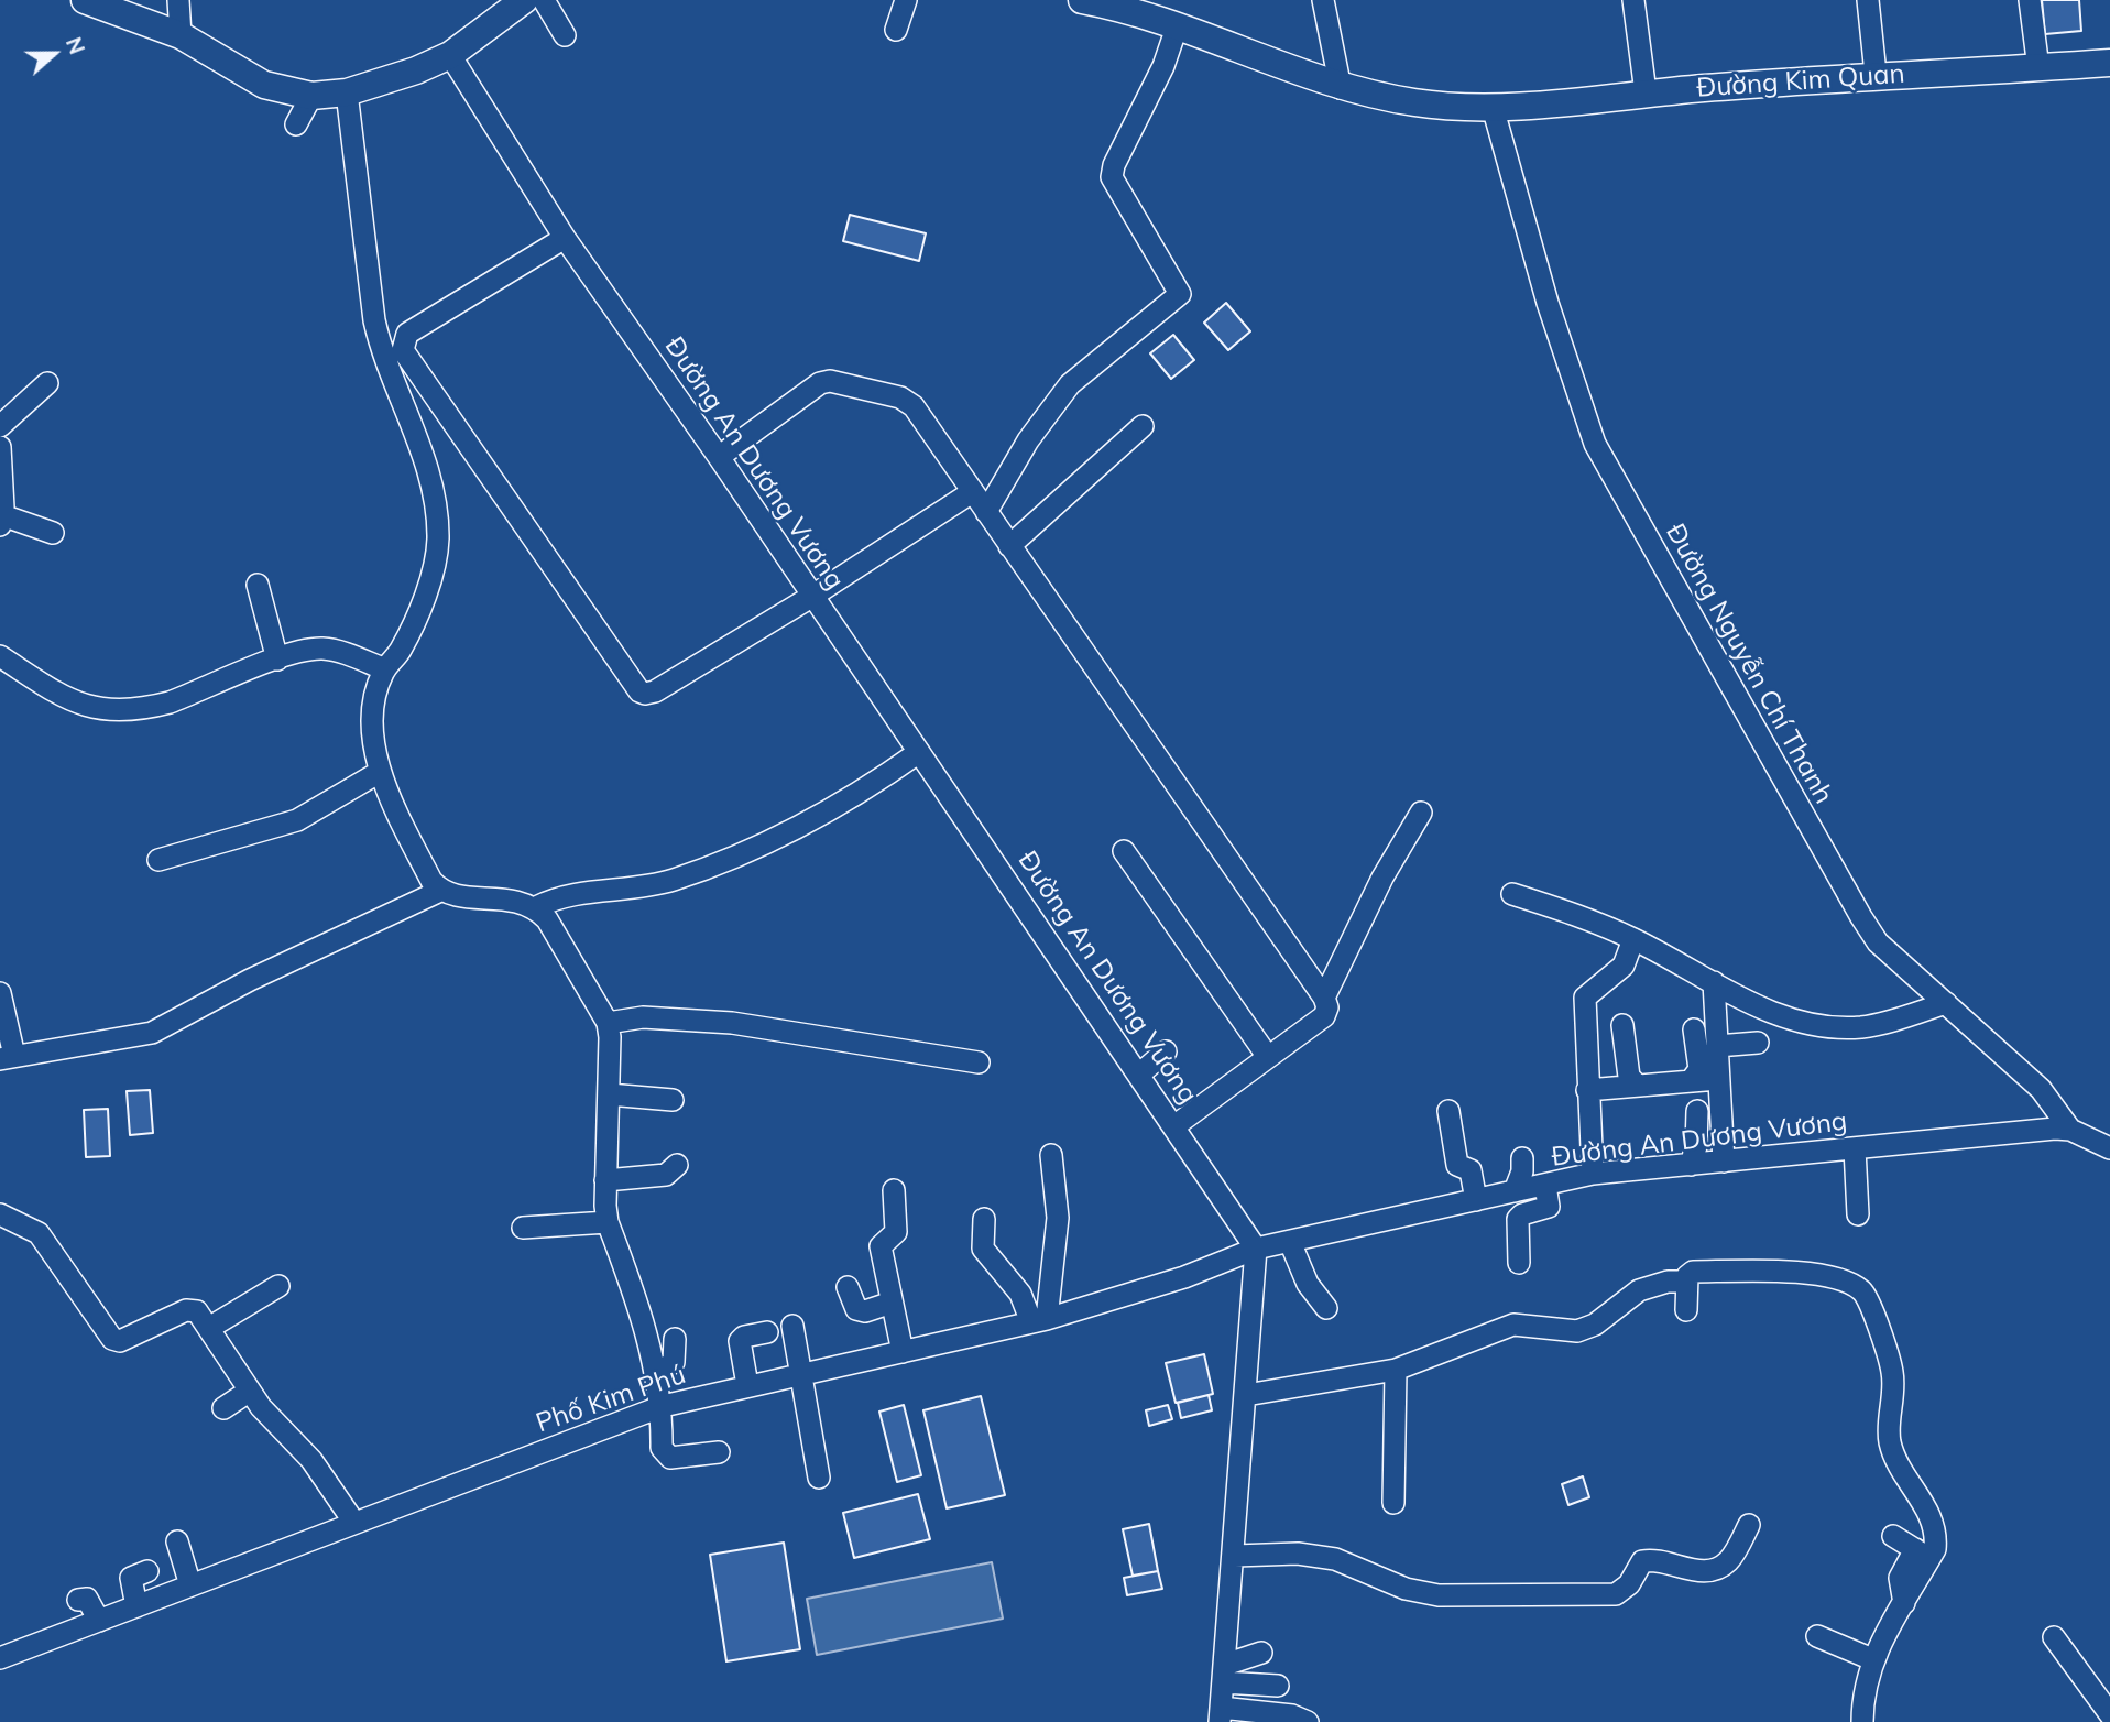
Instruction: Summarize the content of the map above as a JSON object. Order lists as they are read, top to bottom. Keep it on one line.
{"streets":{"main road":["Đường Kim Quan"],"street":["Đường An Dương Vương","Đường Nguyễn Chí Thanh","Phố Kim Phú"]},"crossings":[["Đường Kim Quan","Đường Nguyễn Chí Thanh"],["Đường An Dương Vương","Đường Nguyễn Chí Thanh"],["Đường An Dương Vương","Phố Kim Phú"]],"north":"right"}
